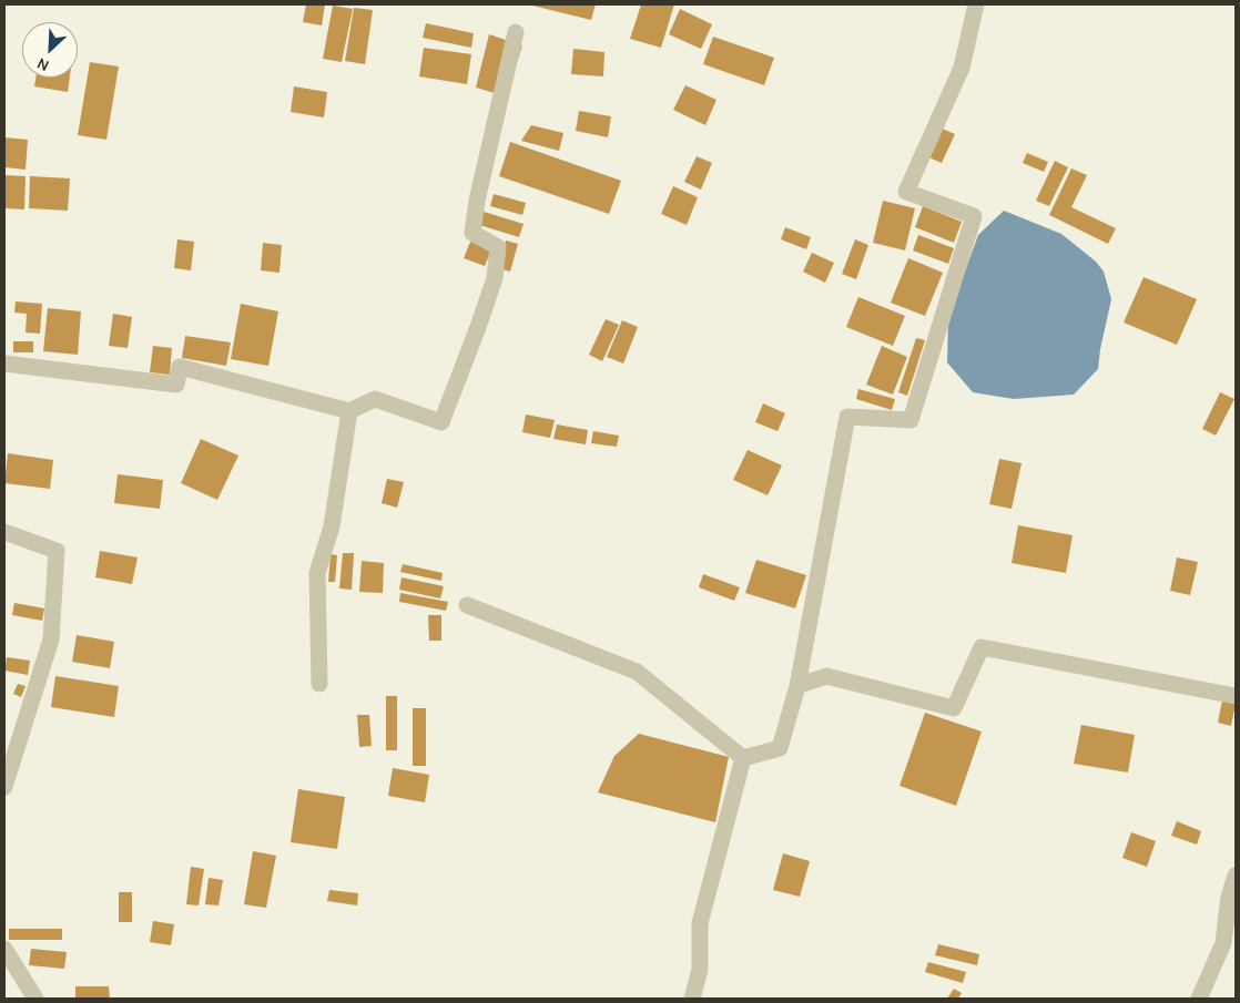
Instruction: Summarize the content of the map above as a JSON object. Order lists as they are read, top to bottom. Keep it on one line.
{"north":"bottom left"}
